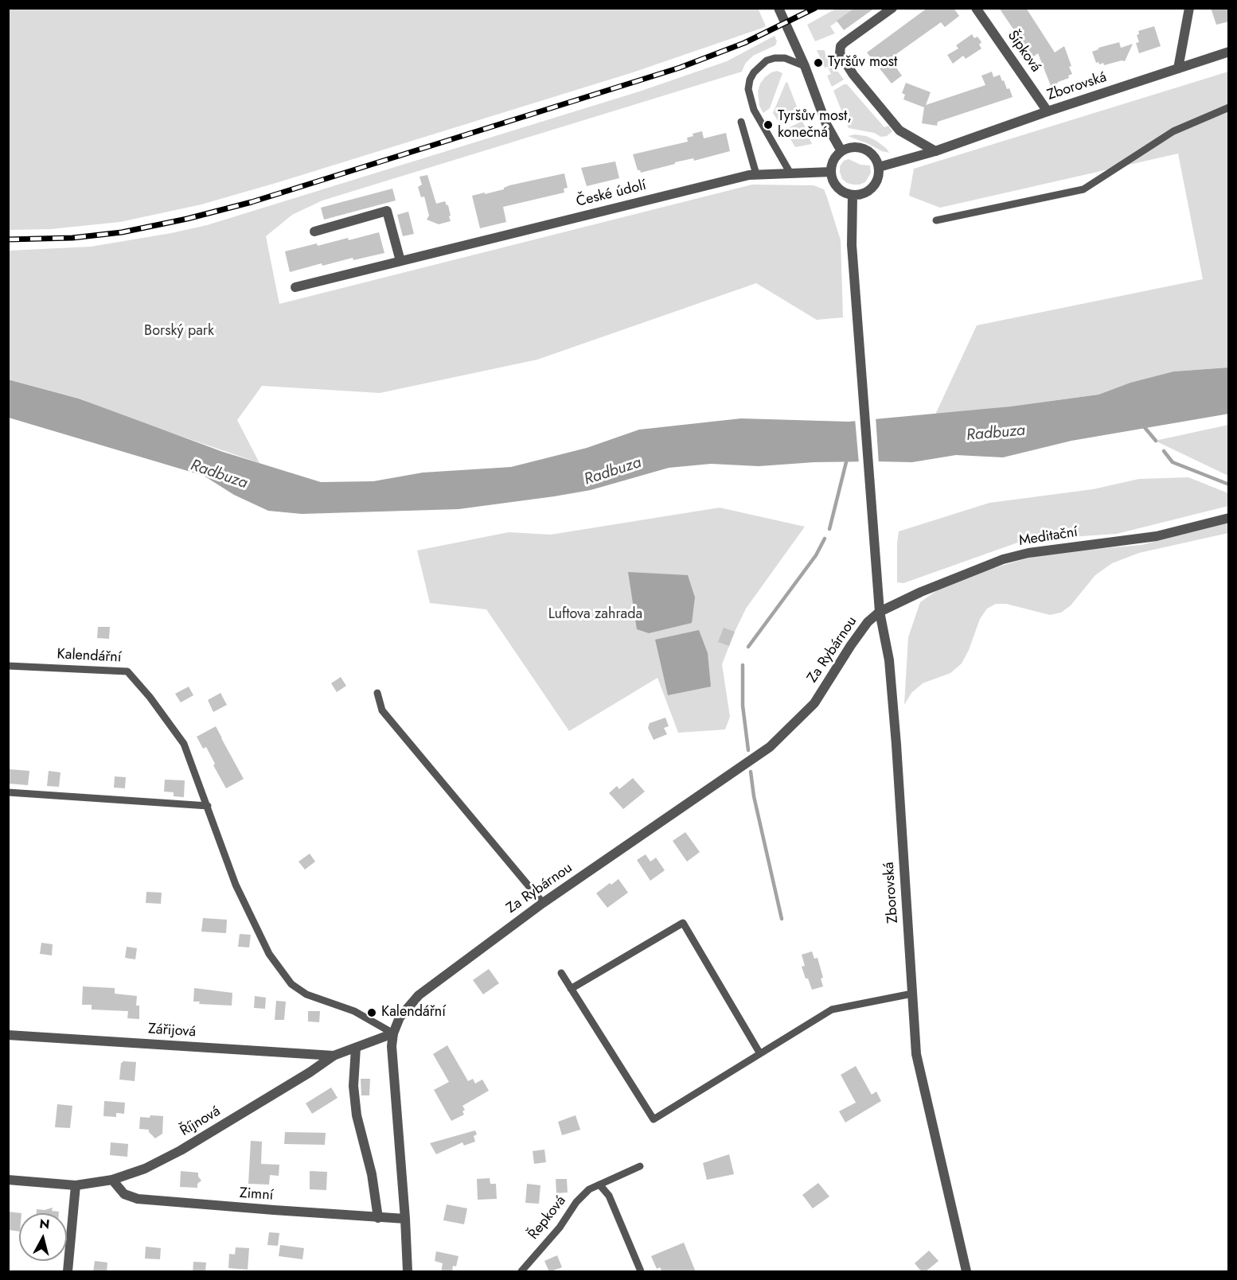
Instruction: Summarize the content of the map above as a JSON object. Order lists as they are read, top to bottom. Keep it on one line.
{"streets":{"street":["Šípková","Zborovská","České údolí","Meditační","Za Rybárnou","Zářijová","Říjnová","Zimní"],"lane":["Kalendářní","Řepková"]},"crossings":[["Šípková","Zborovská"],["Zborovská","České údolí"],["Zborovská","Meditační"],["Zborovská","Za Rybárnou"],["Meditační","Za Rybárnou"],["Za Rybárnou","Kalendářní"],["Za Rybárnou","Říjnová"],["Za Rybárnou","Zimní"],["Kalendářní","Říjnová"],["Zářijová","Říjnová"],["Říjnová","Zimní"]],"water":["Radbuza"],"parks":["Borský park","Luftova zahrada"],"places":["Tyršův most","Tyršův most, konečná","Kalendářní"],"north":"top"}
